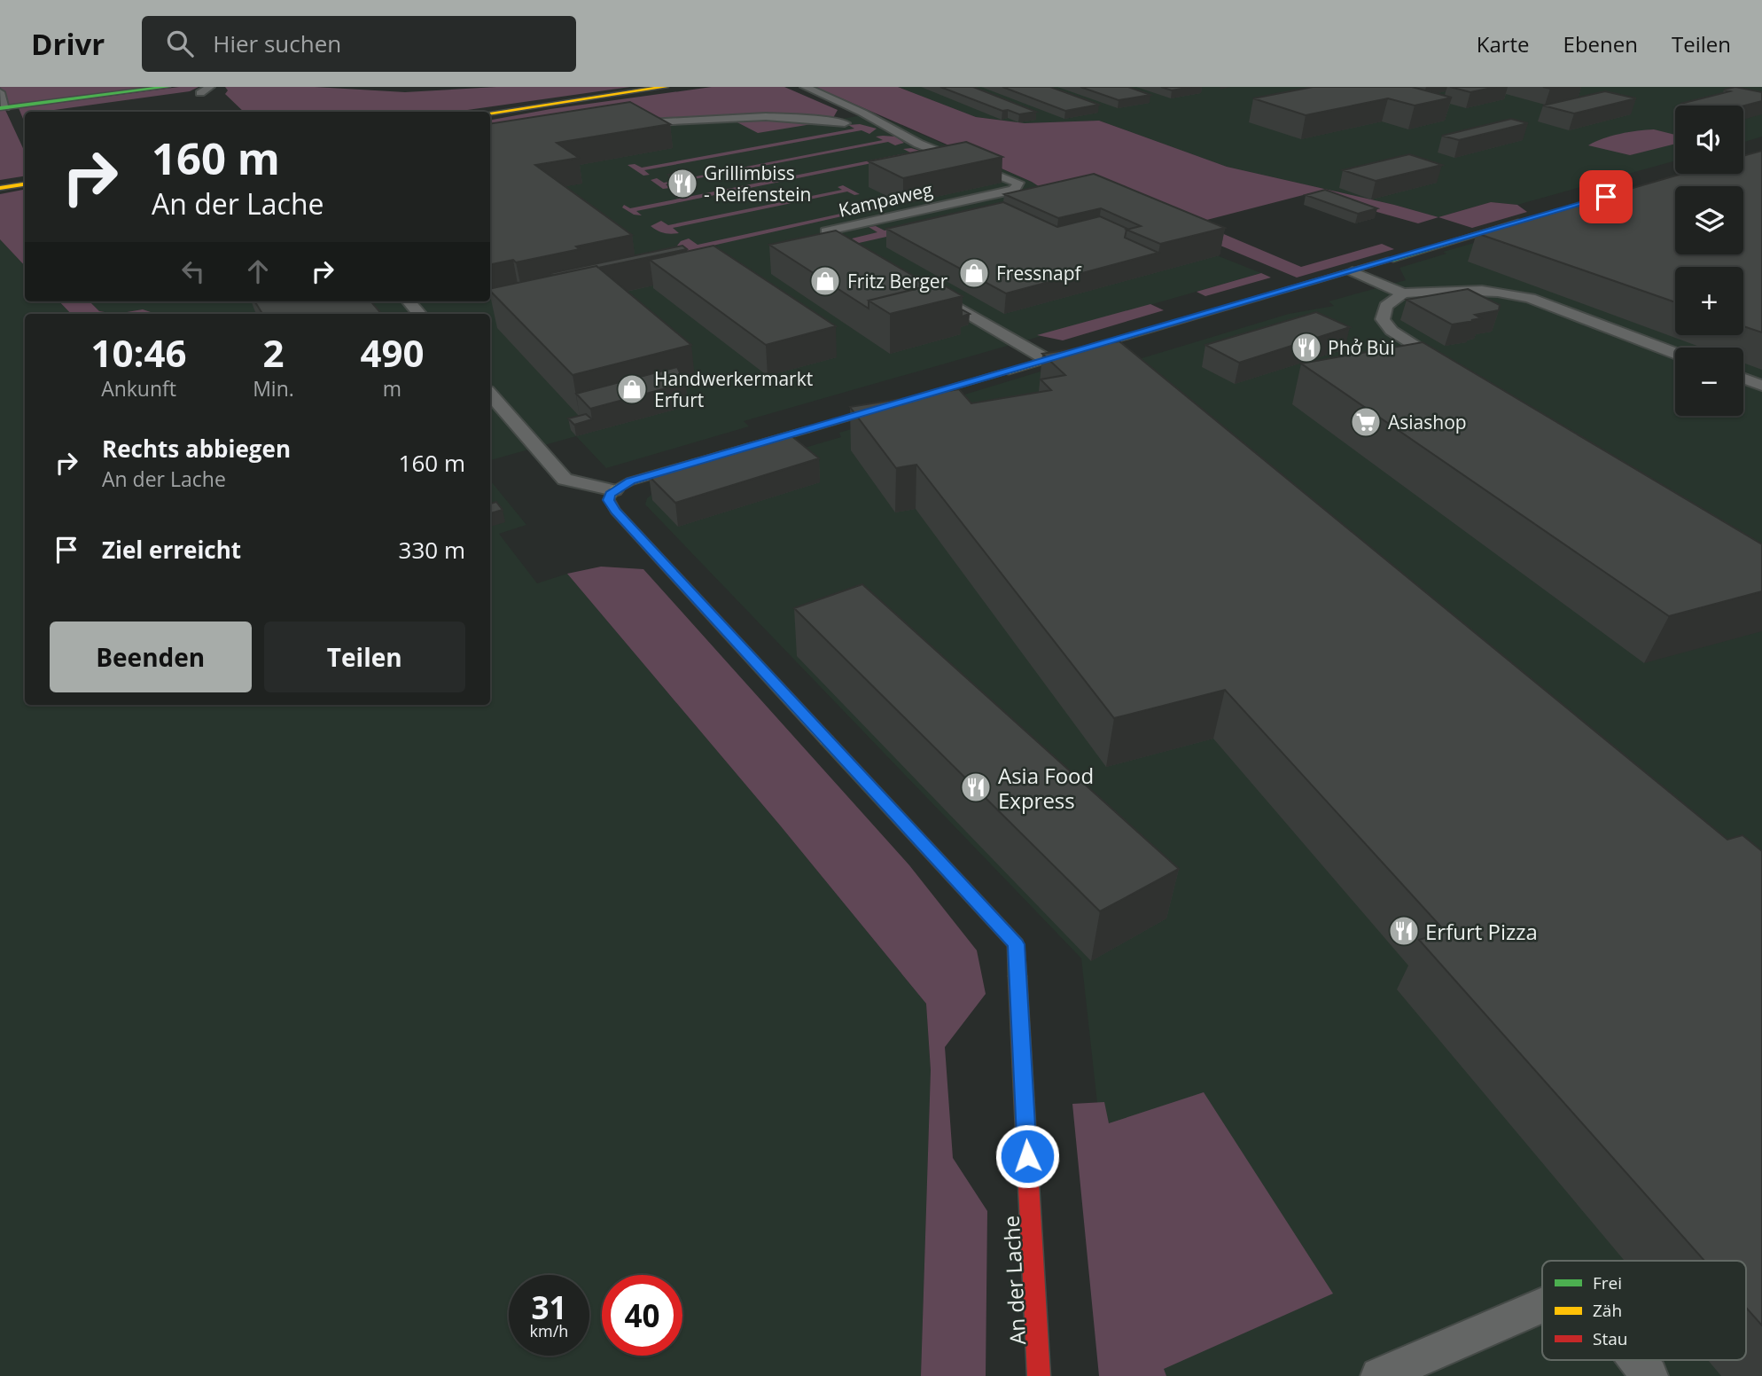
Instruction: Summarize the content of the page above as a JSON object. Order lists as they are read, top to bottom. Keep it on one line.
{"streets":{"street":["An der Lache"],"lane":["Kampaweg"]},"places":{"restaurant":["Grillimbiss - Reifenstein","Phở Bùi","Asia Food Express","Erfurt Pizza"],"shop":["Fressnapf","Fritz Berger","Handwerkermarkt Erfurt"],"supermarket":["Asiashop"]},"legend":["Frei","Zäh","Stau"],"page":{"header":"Drivr","search":"Hier suchen","nav":["Karte","Ebenen","Teilen"],"map_buttons":["+","−"],"turn":["160 m","An der Lache"],"eta":["10:46","Ankunft","2","Min.","490","m"],"list":[{"name":"Rechts abbiegen","note":"An der Lache","value":"160 m"},{"name":"Ziel erreicht","value":"330 m"}],"buttons":["Beenden","Teilen"],"speed":"31 km/h","limit":"40"}}
